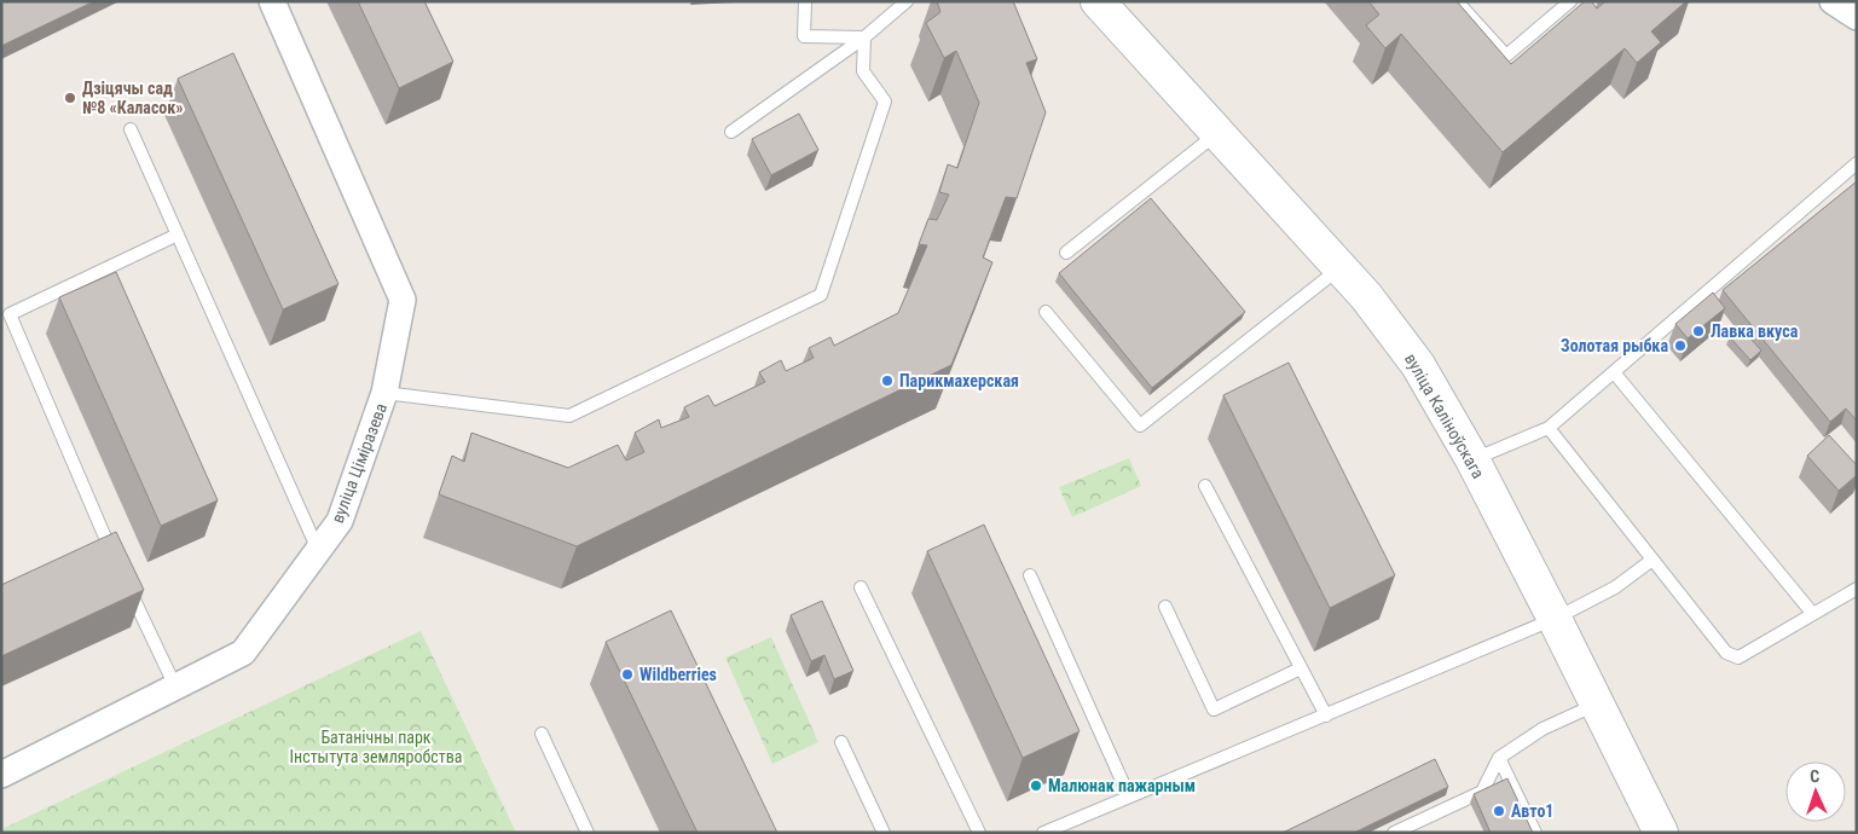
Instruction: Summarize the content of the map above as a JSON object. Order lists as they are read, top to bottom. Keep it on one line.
{"streets":{"street":["вуліца Каліноўскага","вуліца Ціміразева"]},"parks":["Батанічны парк Інстытута земляробства"],"places":["Дзіцячы сад №8 «Каласок»","Лавка вкуса","Золотая рыбка","Парикмахерская","Wildberries","Малюнак пажарным","Авто1"],"north":"top"}
